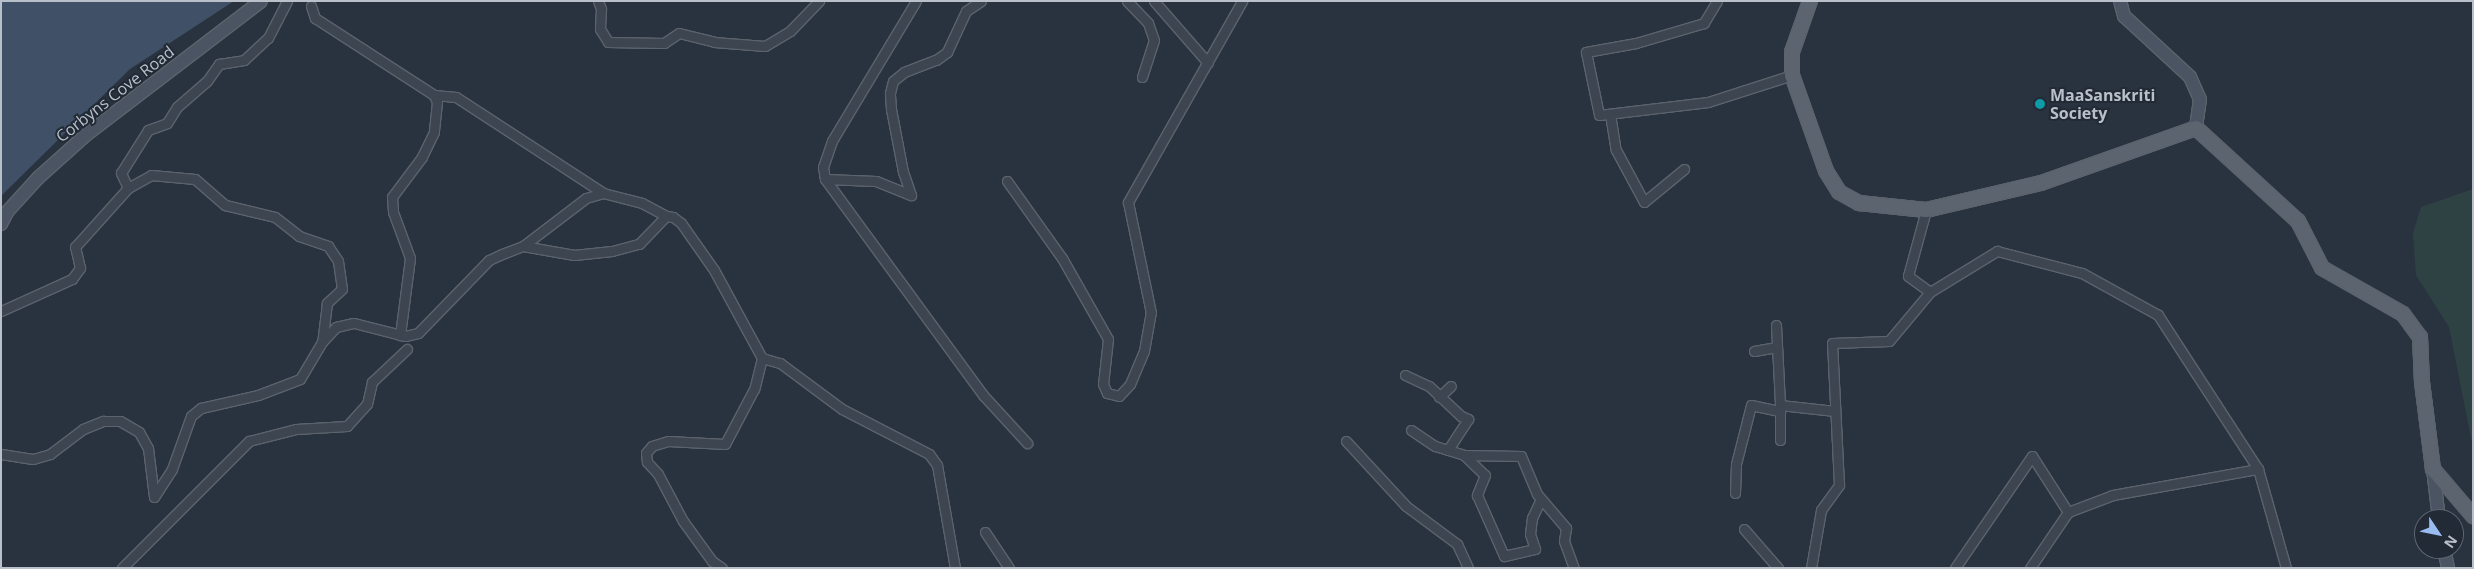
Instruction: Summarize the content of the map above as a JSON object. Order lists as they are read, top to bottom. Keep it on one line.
{"streets":{"main road":["Corbyns Cove Road"]},"places":["MaaSanskriti Society"],"north":"bottom right"}
